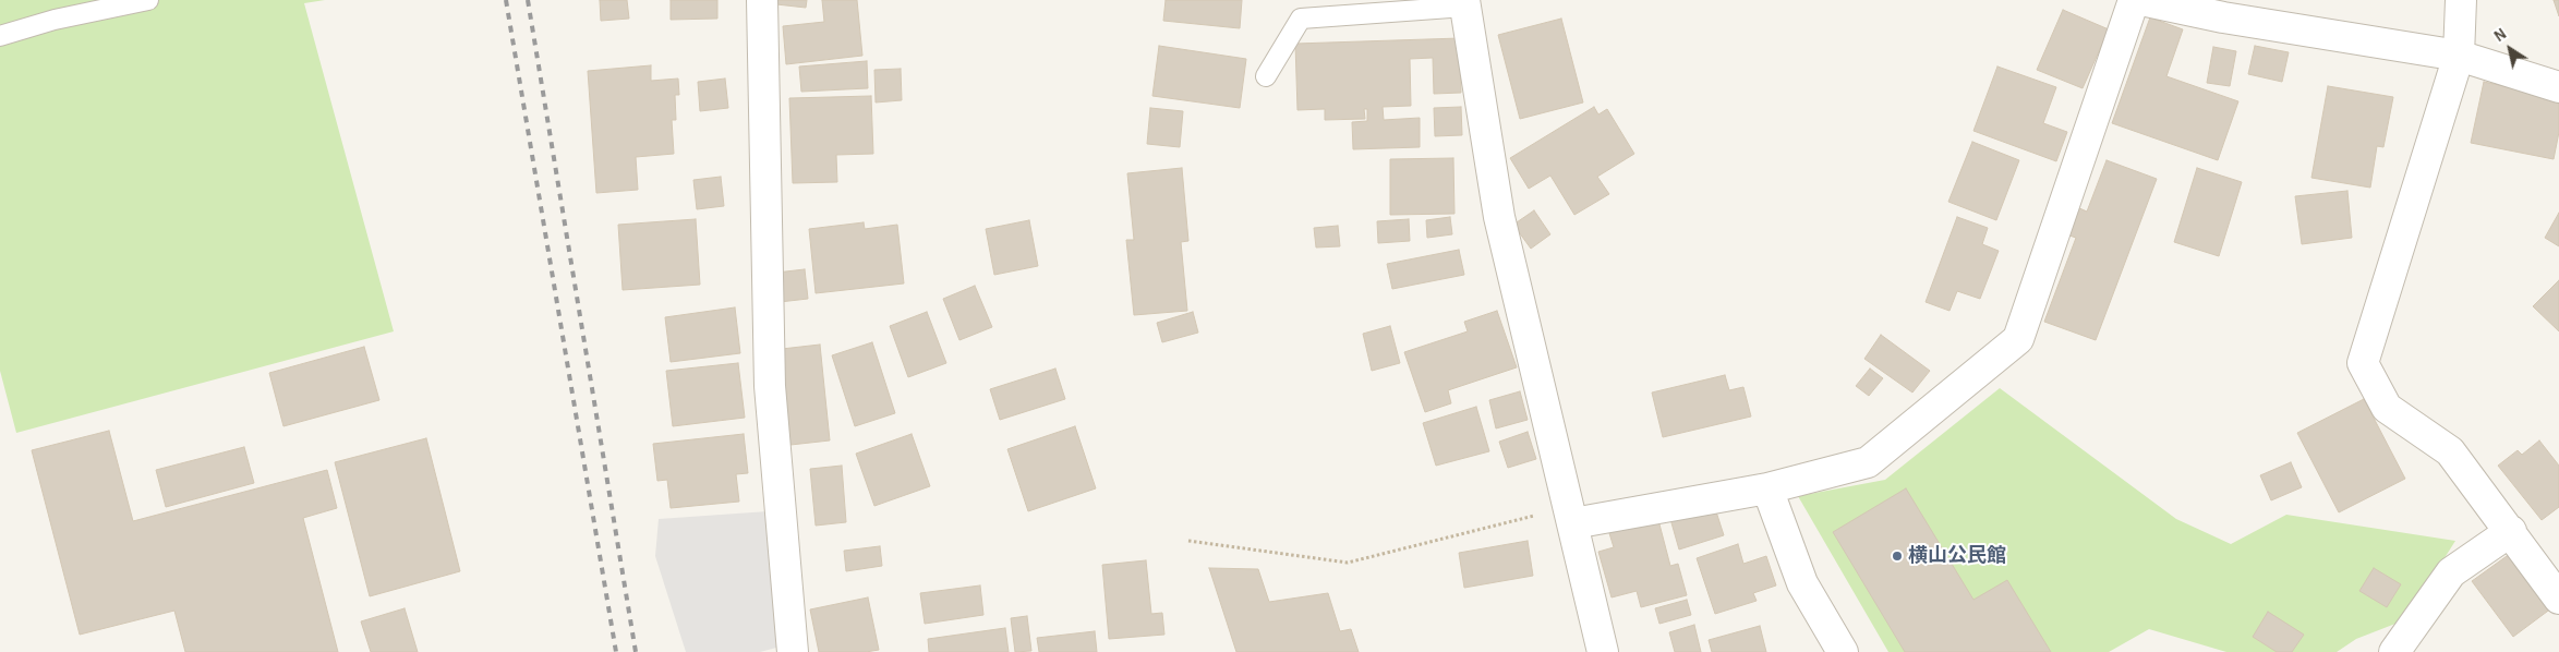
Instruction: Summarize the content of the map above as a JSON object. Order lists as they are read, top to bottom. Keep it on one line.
{"places":["横山公民館"],"north":"top left"}
